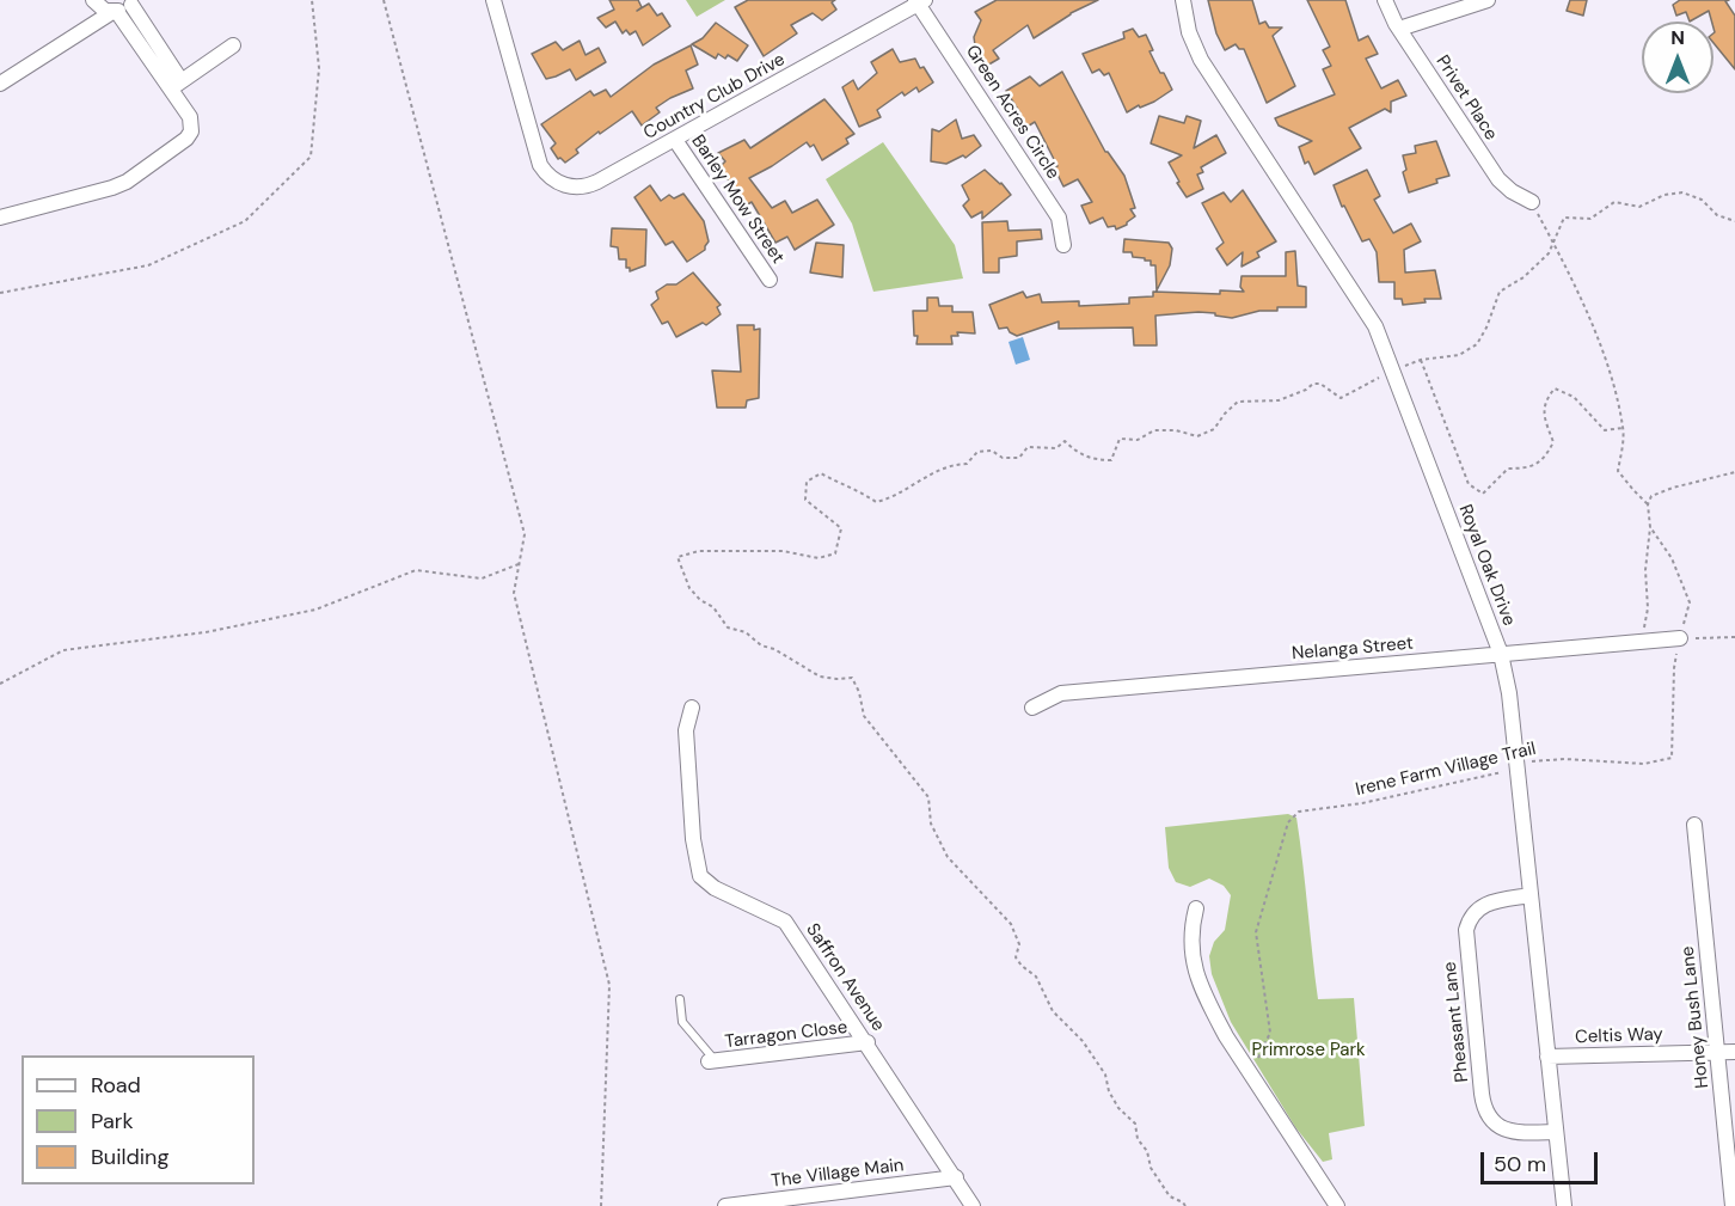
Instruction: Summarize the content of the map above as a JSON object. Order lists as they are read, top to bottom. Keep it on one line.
{"streets":{"street":["Country Club Drive","Privet Place","Green Acres Circle","Barley Mow Street","Royal Oak Drive","Nelanga Street","Saffron Avenue","Honey Bush Lane","Pheasant Lane","Tarragon Close","Celtis Way","The Village Main"],"path":["Irene Farm Village Trail"]},"crossings":[["Country Club Drive","Green Acres Circle"],["Country Club Drive","Barley Mow Street"],["Royal Oak Drive","Nelanga Street"],["Royal Oak Drive","Irene Farm Village Trail"],["Royal Oak Drive","Pheasant Lane"],["Royal Oak Drive","Celtis Way"],["Nelanga Street","Irene Farm Village Trail"],["Saffron Avenue","Tarragon Close"],["Saffron Avenue","The Village Main"],["Honey Bush Lane","Celtis Way"]],"parks":["Primrose Park"],"legend":["Road","Park","Building"],"scale_bar":"50 m","north":"top"}
